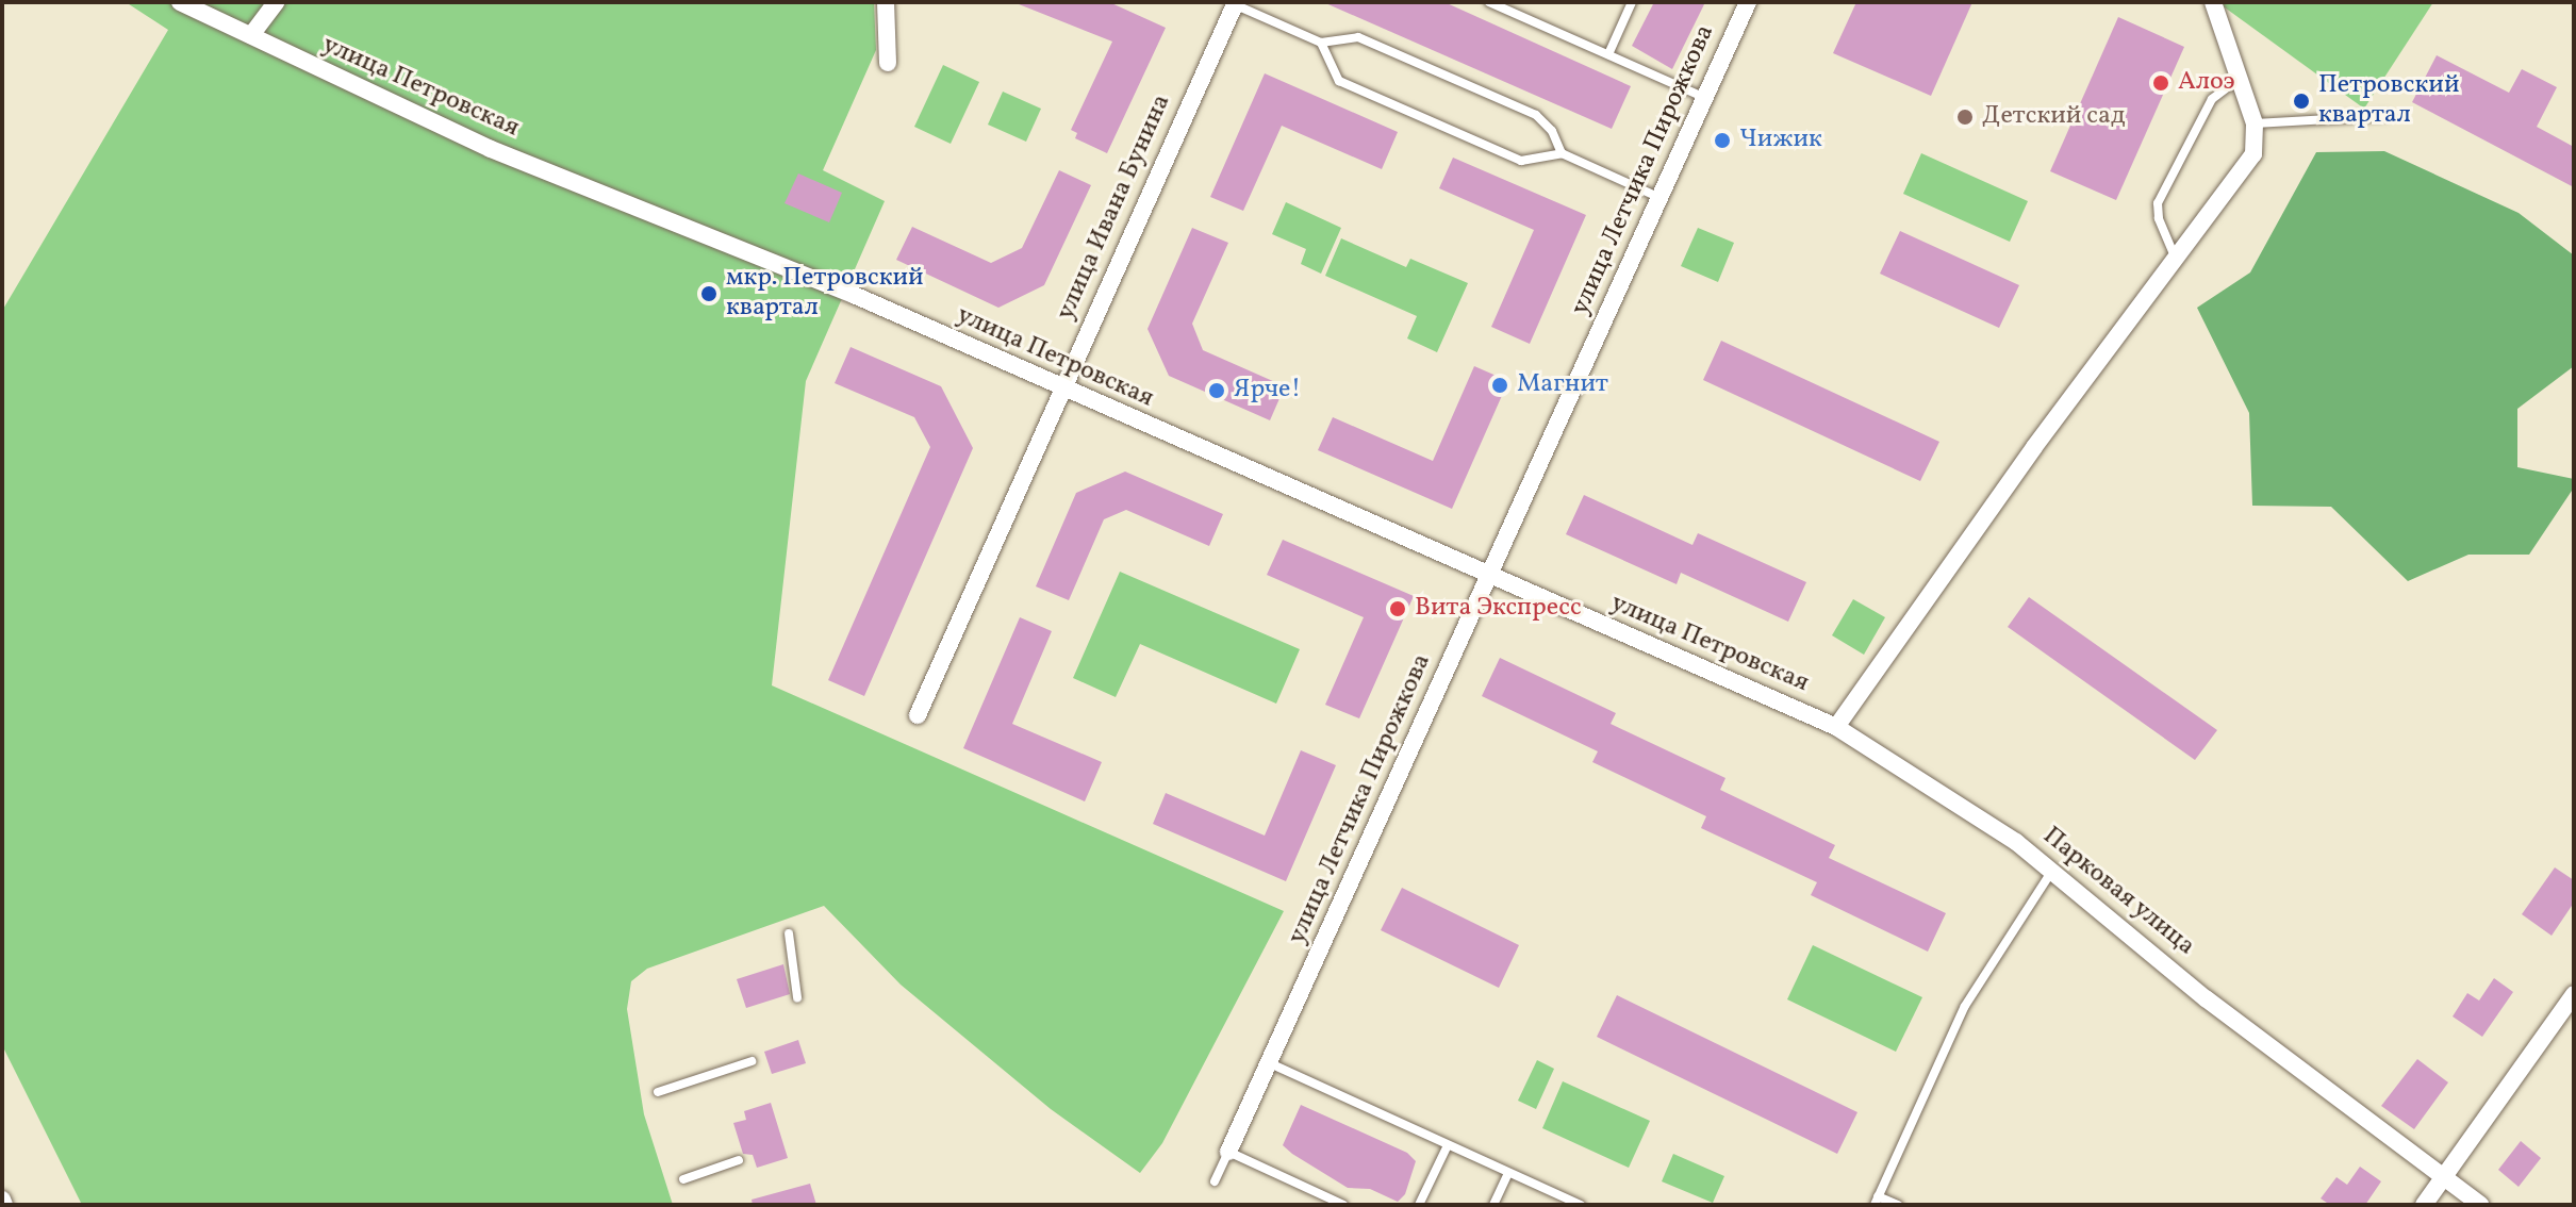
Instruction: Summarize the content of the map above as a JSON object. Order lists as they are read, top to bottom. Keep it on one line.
{"streets":{"street":["улица Петровская","улица Летчика Пирожкова","улица Ивана Бунина","Парковая улица"]},"crossings":[["улица Петровская","улица Летчика Пирожкова"],["улица Петровская","улица Ивана Бунина"],["улица Петровская","Парковая улица"]],"places":["Алоэ","Петровский квартал","Детский сад","Чижик","мкр. Петровский квартал","Магнит","Ярче!","Вита Экспресс"]}
